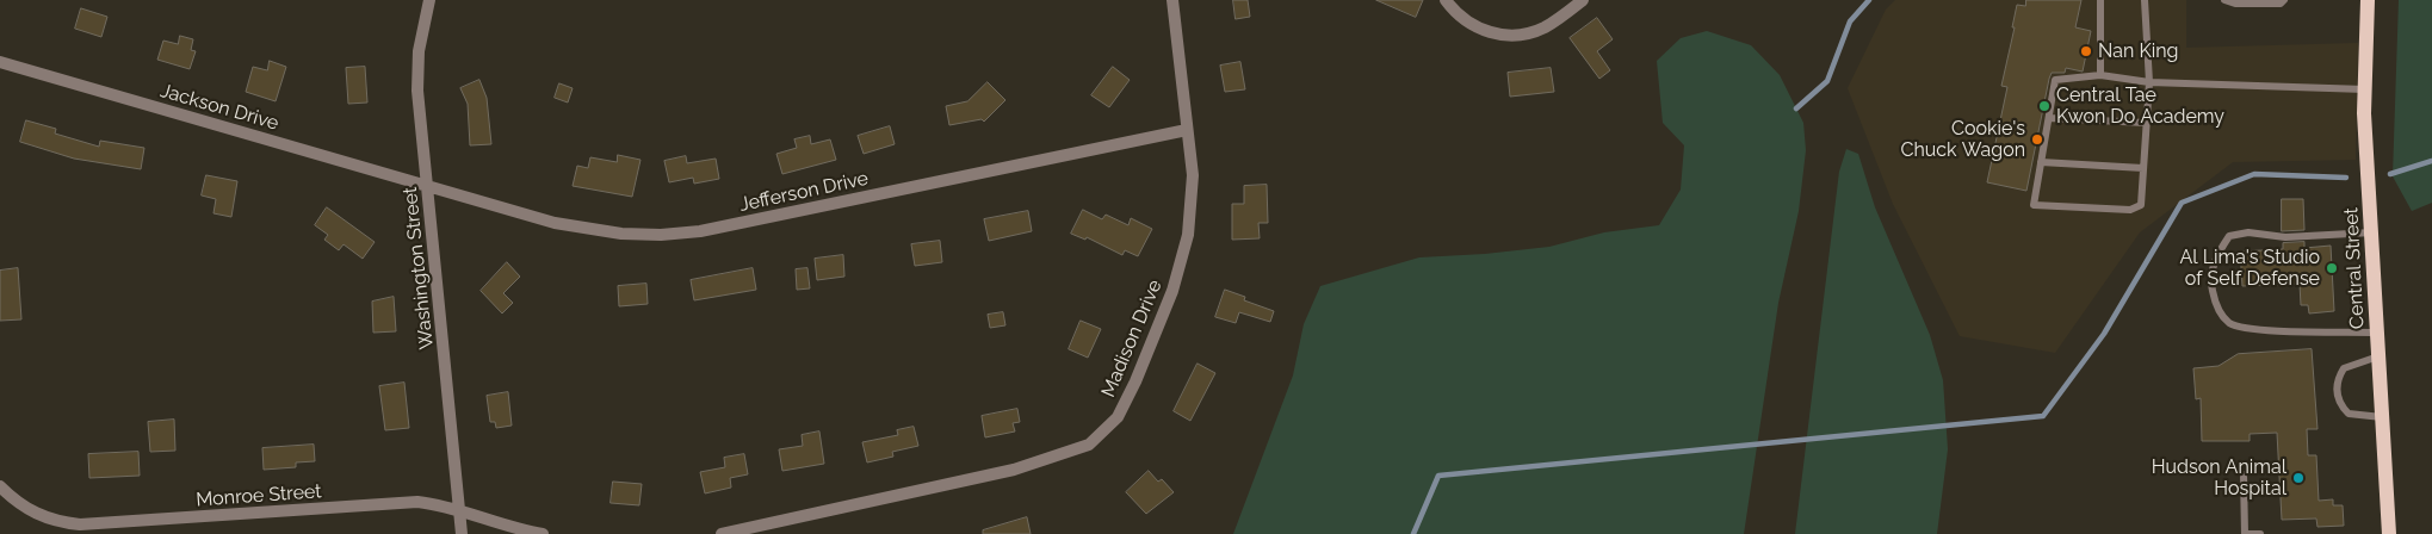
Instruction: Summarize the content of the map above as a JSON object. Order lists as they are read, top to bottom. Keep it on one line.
{"streets":{"main road":["Central Street"],"street":["Jackson Drive","Jefferson Drive","Washington Street","Madison Drive","Monroe Street"]},"crossings":[["Jackson Drive","Jefferson Drive"],["Jackson Drive","Washington Street"],["Jefferson Drive","Washington Street"],["Jefferson Drive","Madison Drive"],["Washington Street","Monroe Street"]],"places":["Nan King","Central Tae Kwon Do Academy","Cookie's Chuck Wagon","Al Lima's Studio of Self Defense","Hudson Animal Hospital"]}
